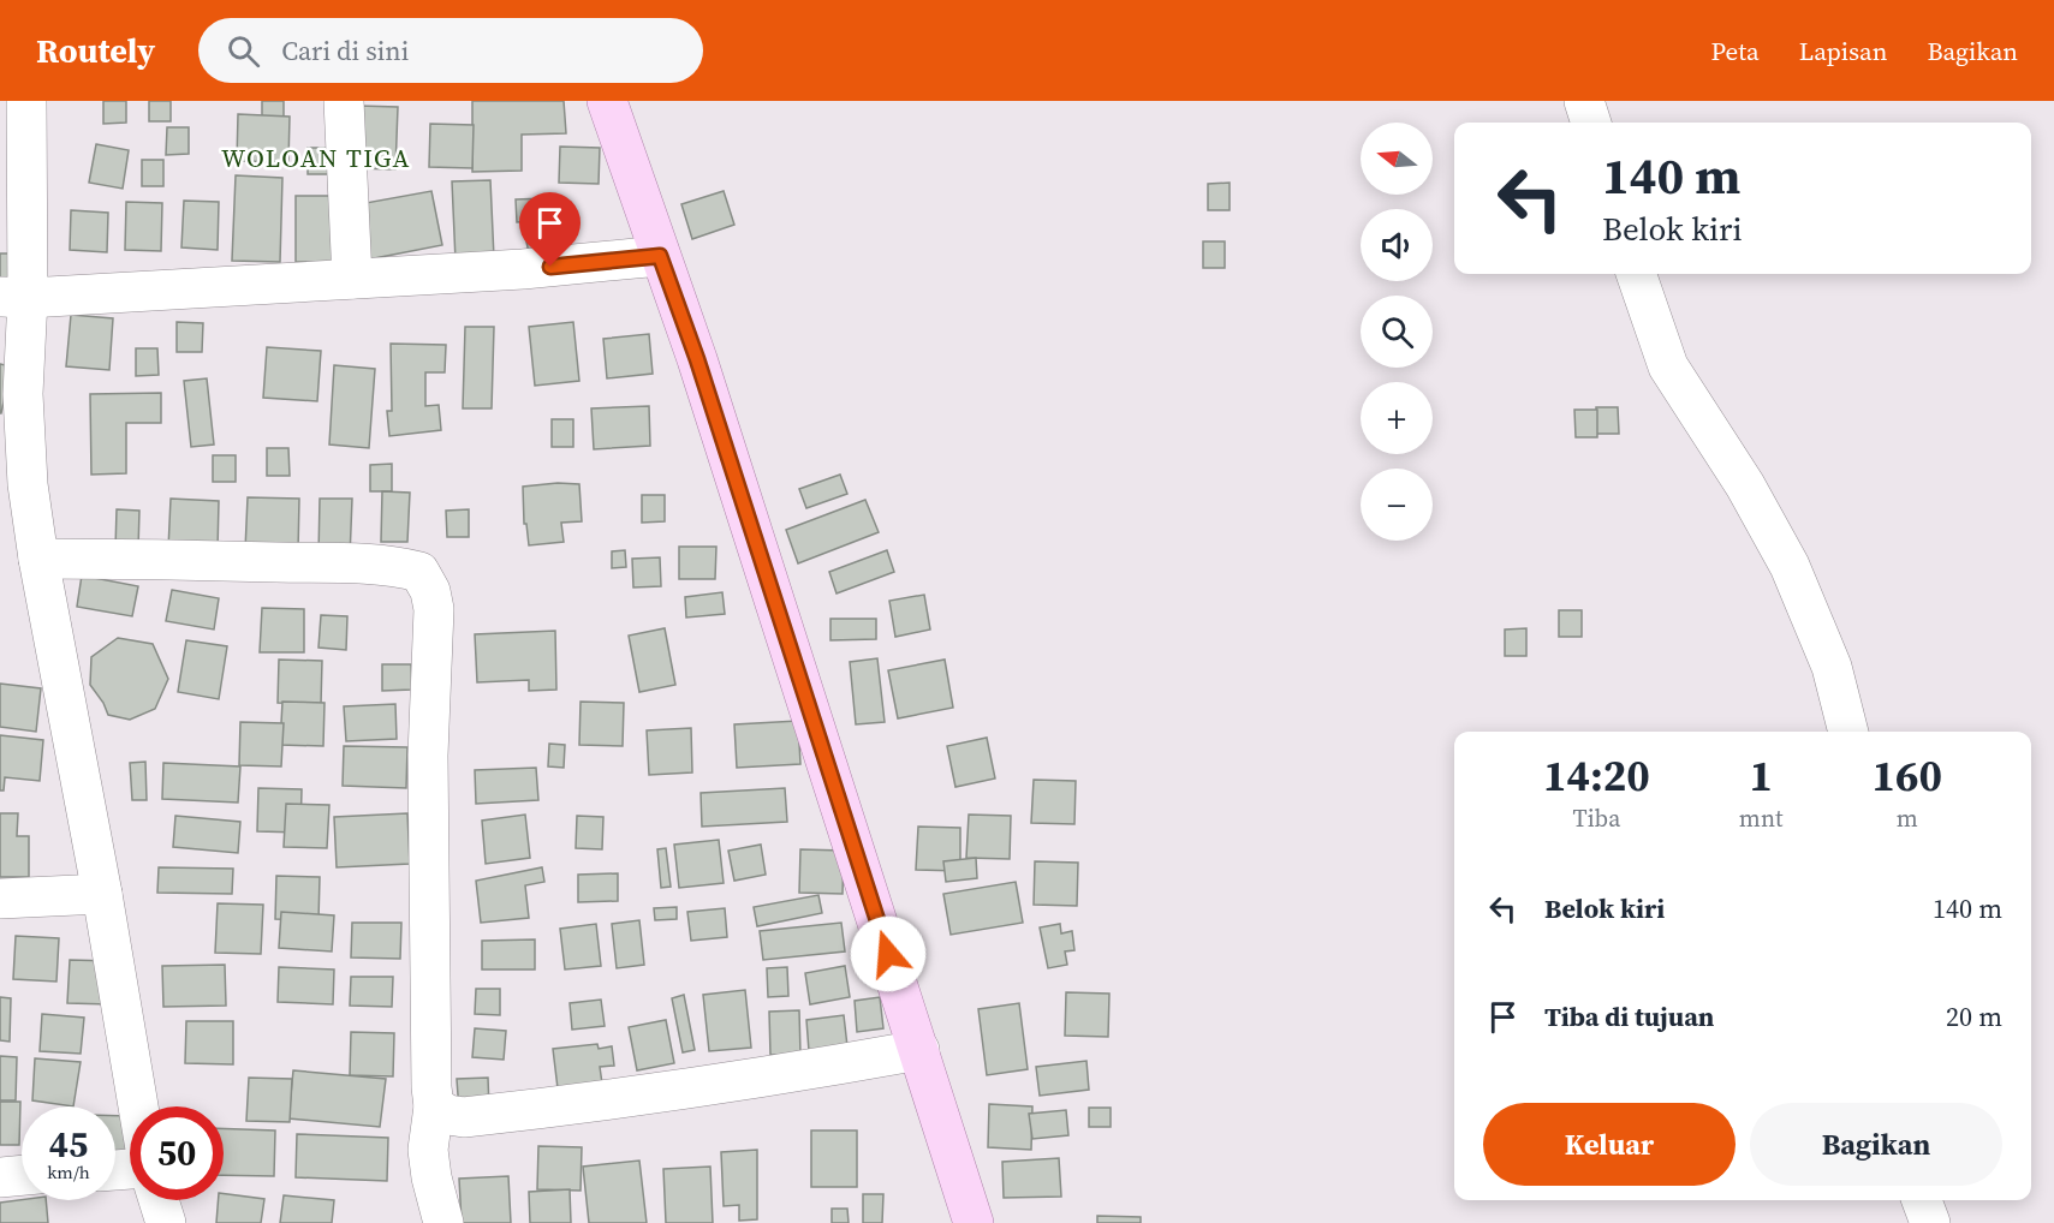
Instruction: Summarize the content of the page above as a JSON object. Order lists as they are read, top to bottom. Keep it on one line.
{"districts":["WOLOAN TIGA"],"north":"left","page":{"header":"Routely","search":"Cari di sini","nav":["Peta","Lapisan","Bagikan"],"map_buttons":["+","−"],"turn":["140 m","Belok kiri"],"eta":["14:20","Tiba","1","mnt","160","m"],"list":[{"name":"Belok kiri","value":"140 m"},{"name":"Tiba di tujuan","value":"20 m"}],"buttons":["Keluar","Bagikan"],"speed":"45 km/h","limit":"50"}}
